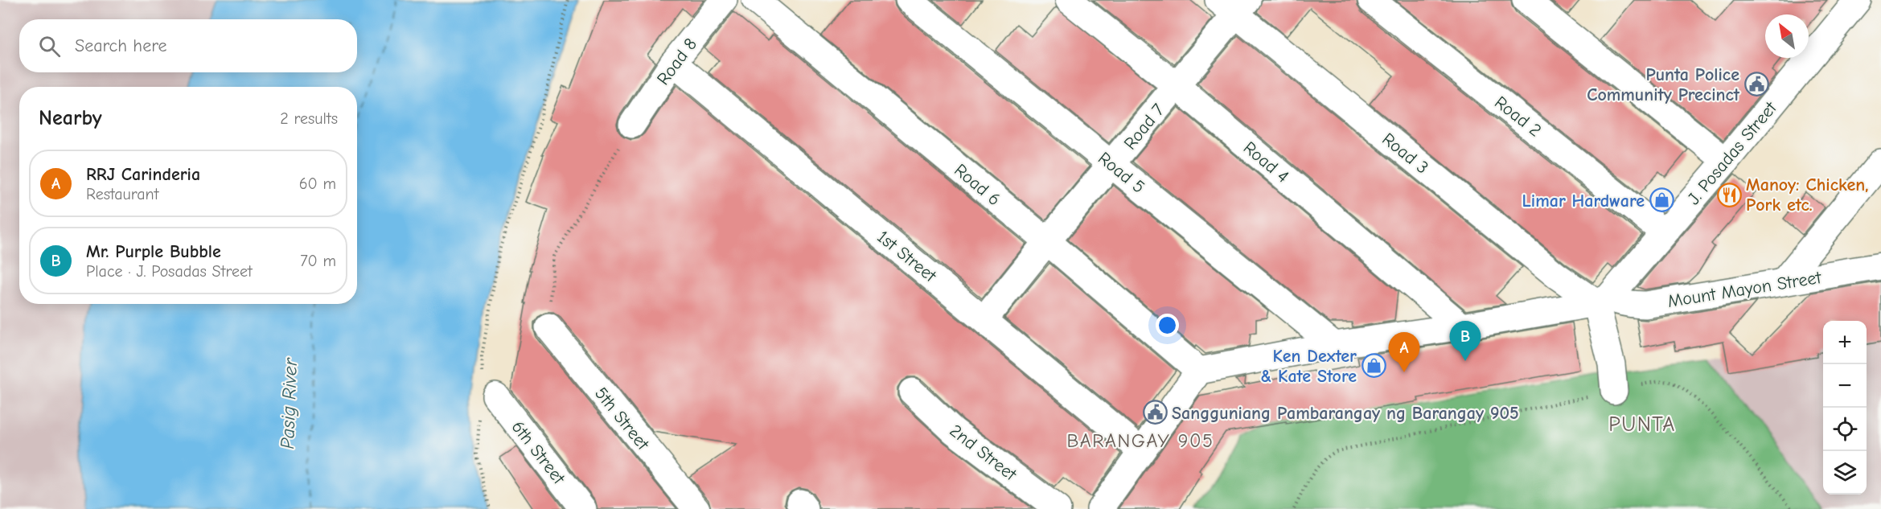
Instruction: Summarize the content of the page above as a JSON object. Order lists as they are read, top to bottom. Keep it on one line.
{"streets":{"street":["Road 8","Road 2","Road 7","Road 3","J. Posadas Street","Road 4","Road 5","Road 6","1st Street","Mount Mayon Street","5th Street","6th Street","2nd Street"]},"crossings":[["Road 8","1st Street"],["Road 2","J. Posadas Street"],["Road 7","Road 3"],["Road 7","Road 4"],["Road 7","Road 5"],["Road 7","Road 6"],["Road 7","1st Street"],["Road 3","J. Posadas Street"],["Road 3","Mount Mayon Street"],["J. Posadas Street","Mount Mayon Street"]],"districts":["PUNTA","BARANGAY 905"],"water":["Pasig River"],"places":{"public building":["Punta Police Community Precinct","Sangguniang Pambarangay ng Barangay 905"],"restaurant":["Manoy: Chicken, Pork etc."],"shop":["Limar Hardware","Ken Dexter & Kate Store"]},"north":"top left","page":{"search":"Search here","heading":["Nearby","2 results"],"list":[{"mark":"A","name":"RRJ Carinderia","note":"Restaurant","value":"60 m"},{"mark":"B","name":"Mr. Purple Bubble","note":"Place · J. Posadas Street","value":"70 m"}],"map_buttons":["+","−"],"pins":["B","A"]}}
